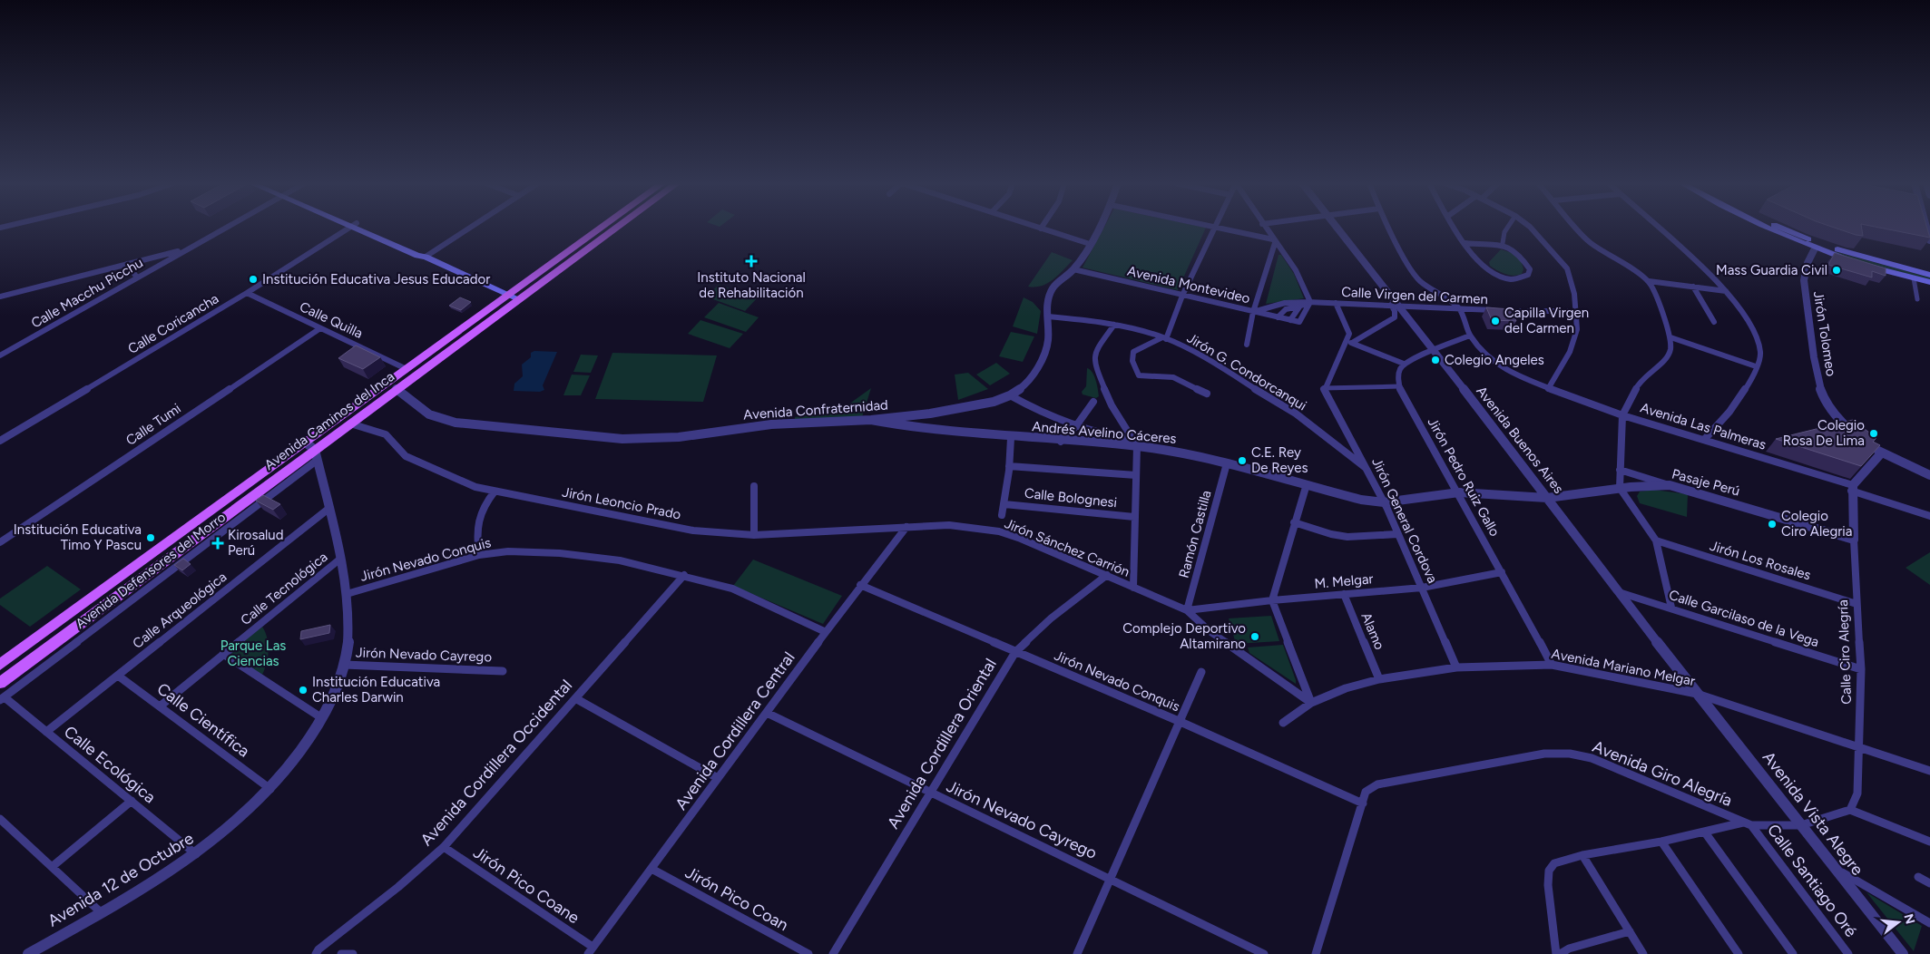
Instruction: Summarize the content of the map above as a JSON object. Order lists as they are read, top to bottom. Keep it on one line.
{"streets":{"main road":["Avenida Caminos del Inca"],"street":["Avenida Montevideo","Calle Macchu Picchu","Calle Virgen del Carmen","Calle Quilla","Calle Coricancha","Jirón Tolomeo","Jirón G. Condorcanqui","Avenida Confraternidad","Calle Tumi","Avenida Las Palmeras","Andrés Avelino Cáceres","Avenida Buenos Aires","Jirón Pedro Ruiz Gallo","Pasaje Perú","Calle Bolognesi","Jirón Leoncio Prado","Jirón General Cordova","Ramón Castilla","Jirón Sánchez Carrión","Jirón Nevado Conquis","Jirón Los Rosales","Avenida Defensores del Morro","M. Melgar","Calle Tecnológica","Calle Arqueológica","Calle Garcilaso de la Vega","Alamo","Calle Ciro Alegría","Jirón Nevado Cayrego","Avenida Mariano Melgar","Calle Científica","Avenida Cordillera Central","Avenida Cordillera Oriental","Avenida Cordillera Occidental","Calle Ecológica","Avenida Giro Alegría","Avenida Vista Alegre","Avenida 12 de Octubre","Calle Santiago Oré","Jirón Pico Coane","Jirón Pico Coan"]},"crossings":[["Avenida Montevideo","Calle Virgen del Carmen"],["Avenida Montevideo","Avenida Confraternidad"],["Calle Virgen del Carmen","Avenida Buenos Aires"],["Calle Quilla","Calle Coricancha"],["Calle Quilla","Avenida Caminos del Inca"],["Calle Quilla","Calle Tumi"],["Jirón G. Condorcanqui","Avenida Confraternidad"],["Jirón G. Condorcanqui","Jirón General Cordova"],["Avenida Confraternidad","Avenida Caminos del Inca"],["Avenida Confraternidad","Andrés Avelino Cáceres"],["Avenida Caminos del Inca","Jirón Leoncio Prado"],["Avenida Caminos del Inca","Avenida Defensores del Morro"],["Avenida Caminos del Inca","Avenida 12 de Octubre"],["Avenida Las Palmeras","Calle Ciro Alegría"],["Andrés Avelino Cáceres","Avenida Buenos Aires"],["Andrés Avelino Cáceres","Jirón Pedro Ruiz Gallo"],["Andrés Avelino Cáceres","Pasaje Perú"],["Andrés Avelino Cáceres","Jirón General Cordova"],["Andrés Avelino Cáceres","Ramón Castilla"],["Avenida Buenos Aires","Pasaje Perú"],["Avenida Buenos Aires","Calle Garcilaso de la Vega"],["Avenida Buenos Aires","Avenida Mariano Melgar"],["Avenida Buenos Aires","Avenida Vista Alegre"],["Jirón Pedro Ruiz Gallo","M. Melgar"],["Jirón Pedro Ruiz Gallo","Avenida Mariano Melgar"],["Pasaje Perú","Calle Ciro Alegría"],["Jirón Leoncio Prado","Jirón Sánchez Carrión"],["Jirón Leoncio Prado","Avenida Cordillera Central"],["Jirón General Cordova","M. Melgar"],["Jirón General Cordova","Avenida Mariano Melgar"],["Ramón Castilla","Jirón Sánchez Carrión"],["Ramón Castilla","M. Melgar"],["Jirón Sánchez Carrión","M. Melgar"],["Jirón Sánchez Carrión","Avenida Cordillera Central"],["Jirón Sánchez Carrión","Avenida Cordillera Oriental"],["Jirón Nevado Conquis","Avenida Cordillera Central"],["Jirón Nevado Conquis","Avenida Cordillera Oriental"],["Jirón Nevado Conquis","Avenida Cordillera Occidental"],["Jirón Nevado Conquis","Avenida Giro Alegría"],["Jirón Nevado Conquis","Avenida 12 de Octubre"],["Jirón Los Rosales","Calle Ciro Alegría"],["Avenida Defensores del Morro","Calle Ecológica"],["Avenida Defensores del Morro","Avenida 12 de Octubre"],["M. Melgar","Alamo"],["Calle Tecnológica","Calle Científica"],["Calle Tecnológica","Avenida 12 de Octubre"],["Calle Arqueológica","Calle Científica"],["Calle Arqueológica","Calle Ecológica"],["Calle Arqueológica","Avenida 12 de Octubre"],["Calle Garcilaso de la Vega","Calle Ciro Alegría"],["Alamo","Avenida Mariano Melgar"],["Calle Ciro Alegría","Avenida Mariano Melgar"],["Jirón Nevado Cayrego","Avenida Cordillera Central"],["Jirón Nevado Cayrego","Avenida Cordillera Oriental"],["Jirón Nevado Cayrego","Avenida 12 de Octubre"],["Avenida Mariano Melgar","Avenida Vista Alegre"],["Calle Científica","Avenida 12 de Octubre"],["Avenida Cordillera Central","Jirón Pico Coane"],["Avenida Cordillera Central","Jirón Pico Coan"],["Avenida Cordillera Occidental","Jirón Pico Coane"],["Calle Ecológica","Avenida 12 de Octubre"],["Avenida Giro Alegría","Avenida Vista Alegre"],["Avenida Giro Alegría","Calle Santiago Oré"]],"parks":["Parque Las Ciencias"],"places":{"health":["Instituto Nacional de Rehabilitación","Kirosalud Perú"],"other":["Mass Guardia Civil","Institución Educativa Jesus Educador","Capilla Virgen del Carmen","Colegio Angeles","Colegio Rosa De Lima","C.E. Rey De Reyes","Colegio Ciro Alegria","Institución Educativa Timo Y Pascu","Complejo Deportivo Altamirano","Institución Educativa Charles Darwin"]},"north":"right"}
